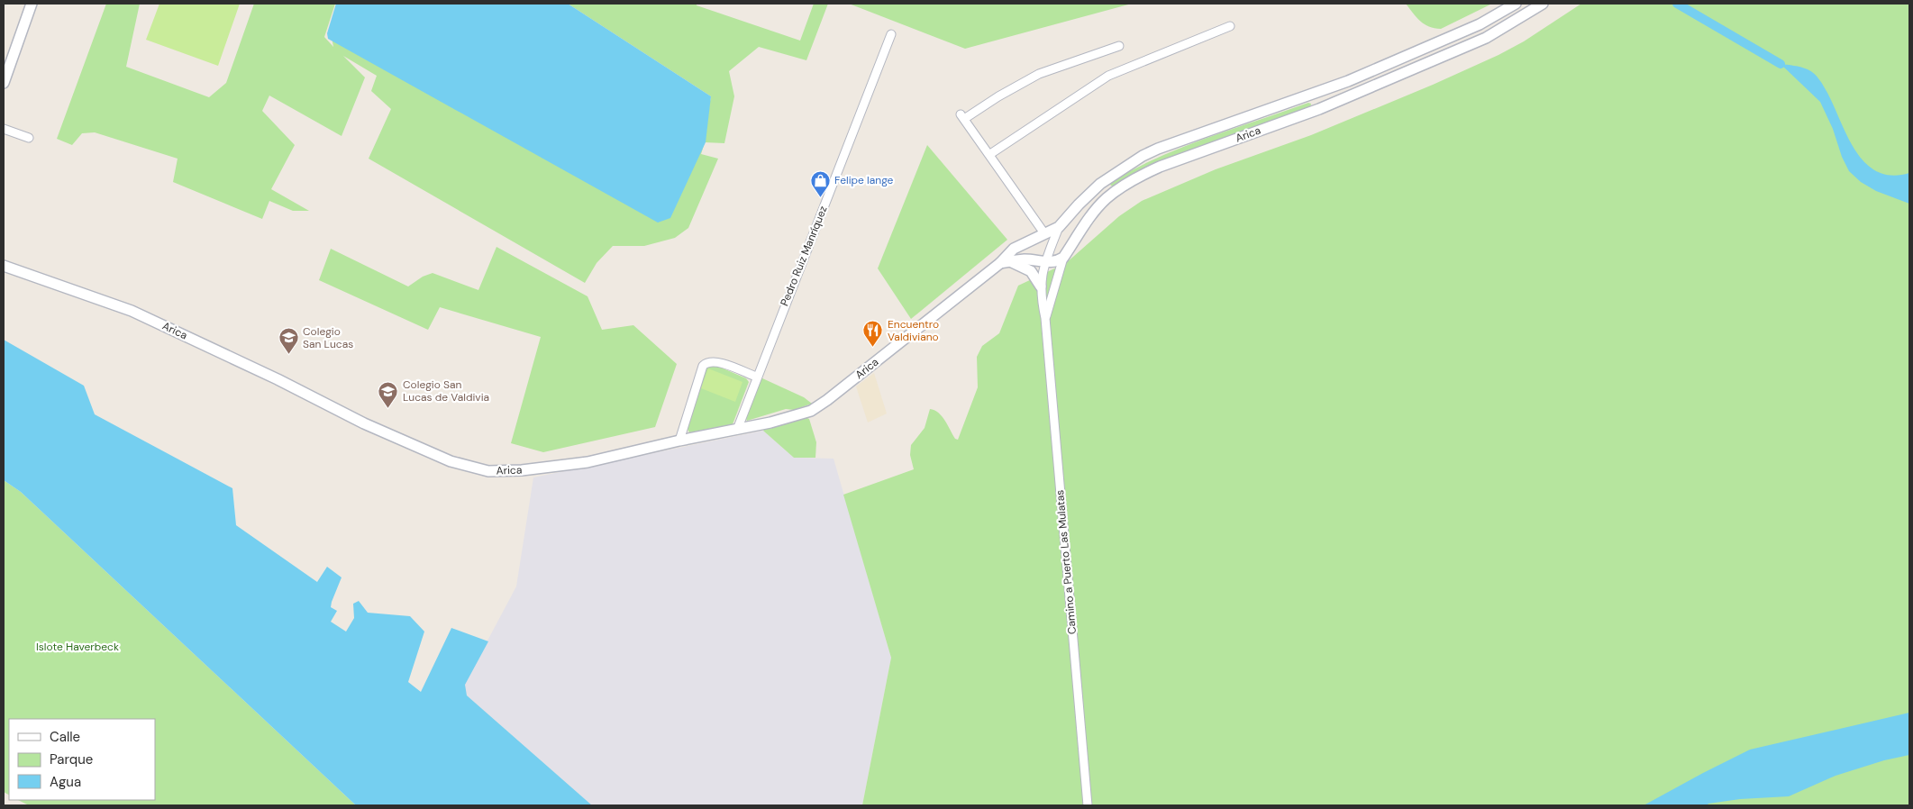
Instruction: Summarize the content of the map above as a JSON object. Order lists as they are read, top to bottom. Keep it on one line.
{"streets":{"main road":["Arica"],"street":["Pedro Ruiz Manríquez","Camino a Puerto Las Mulatas"]},"crossings":[["Arica","Pedro Ruiz Manríquez"],["Arica","Camino a Puerto Las Mulatas"]],"parks":["Islote Haverbeck"],"places":{"shop":["Felipe lange"],"restaurant":["Encuentro Valdiviano"],"school or university":["Colegio San Lucas","Colegio San Lucas de Valdivia"]},"legend":["Calle","Parque","Agua"]}
